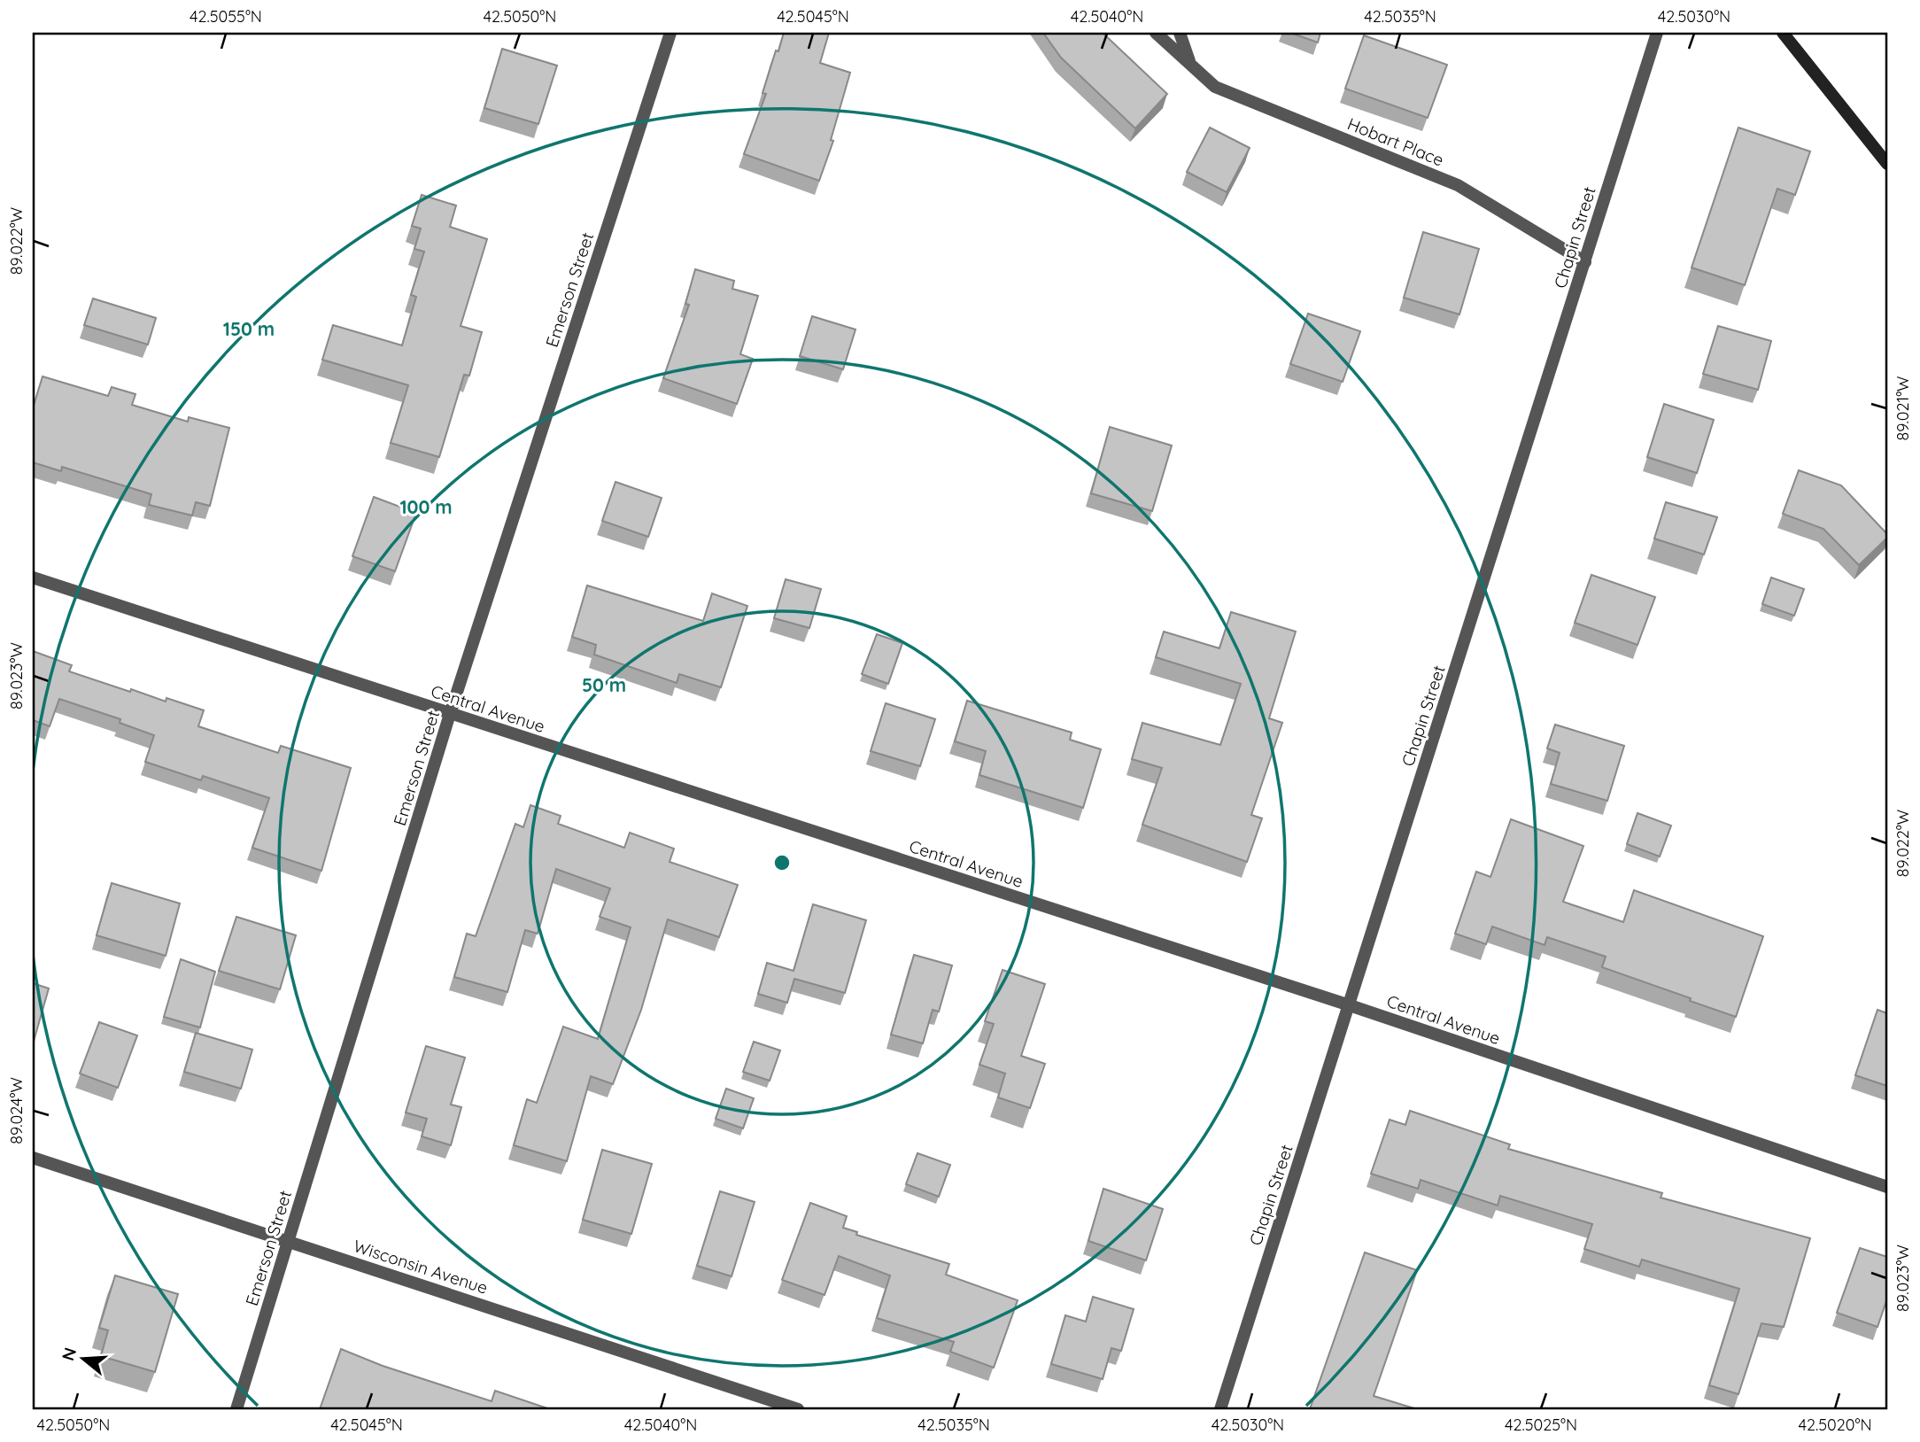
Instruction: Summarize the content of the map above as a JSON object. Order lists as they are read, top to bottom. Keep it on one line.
{"streets":{"street":["Hobart Place","Chapin Street","Emerson Street","Central Avenue","Wisconsin Avenue"]},"crossings":[["Hobart Place","Chapin Street"],["Chapin Street","Central Avenue"],["Emerson Street","Central Avenue"],["Emerson Street","Wisconsin Avenue"]],"north":"left","coordinates":["42.5055°N","42.5050°N","42.5045°N","42.5040°N","42.5035°N","42.5030°N","89.022°W","89.021°W","89.023°W","89.024°W","42.5025°N","42.5020°N"],"rings":["150 m","100 m","50 m"]}
